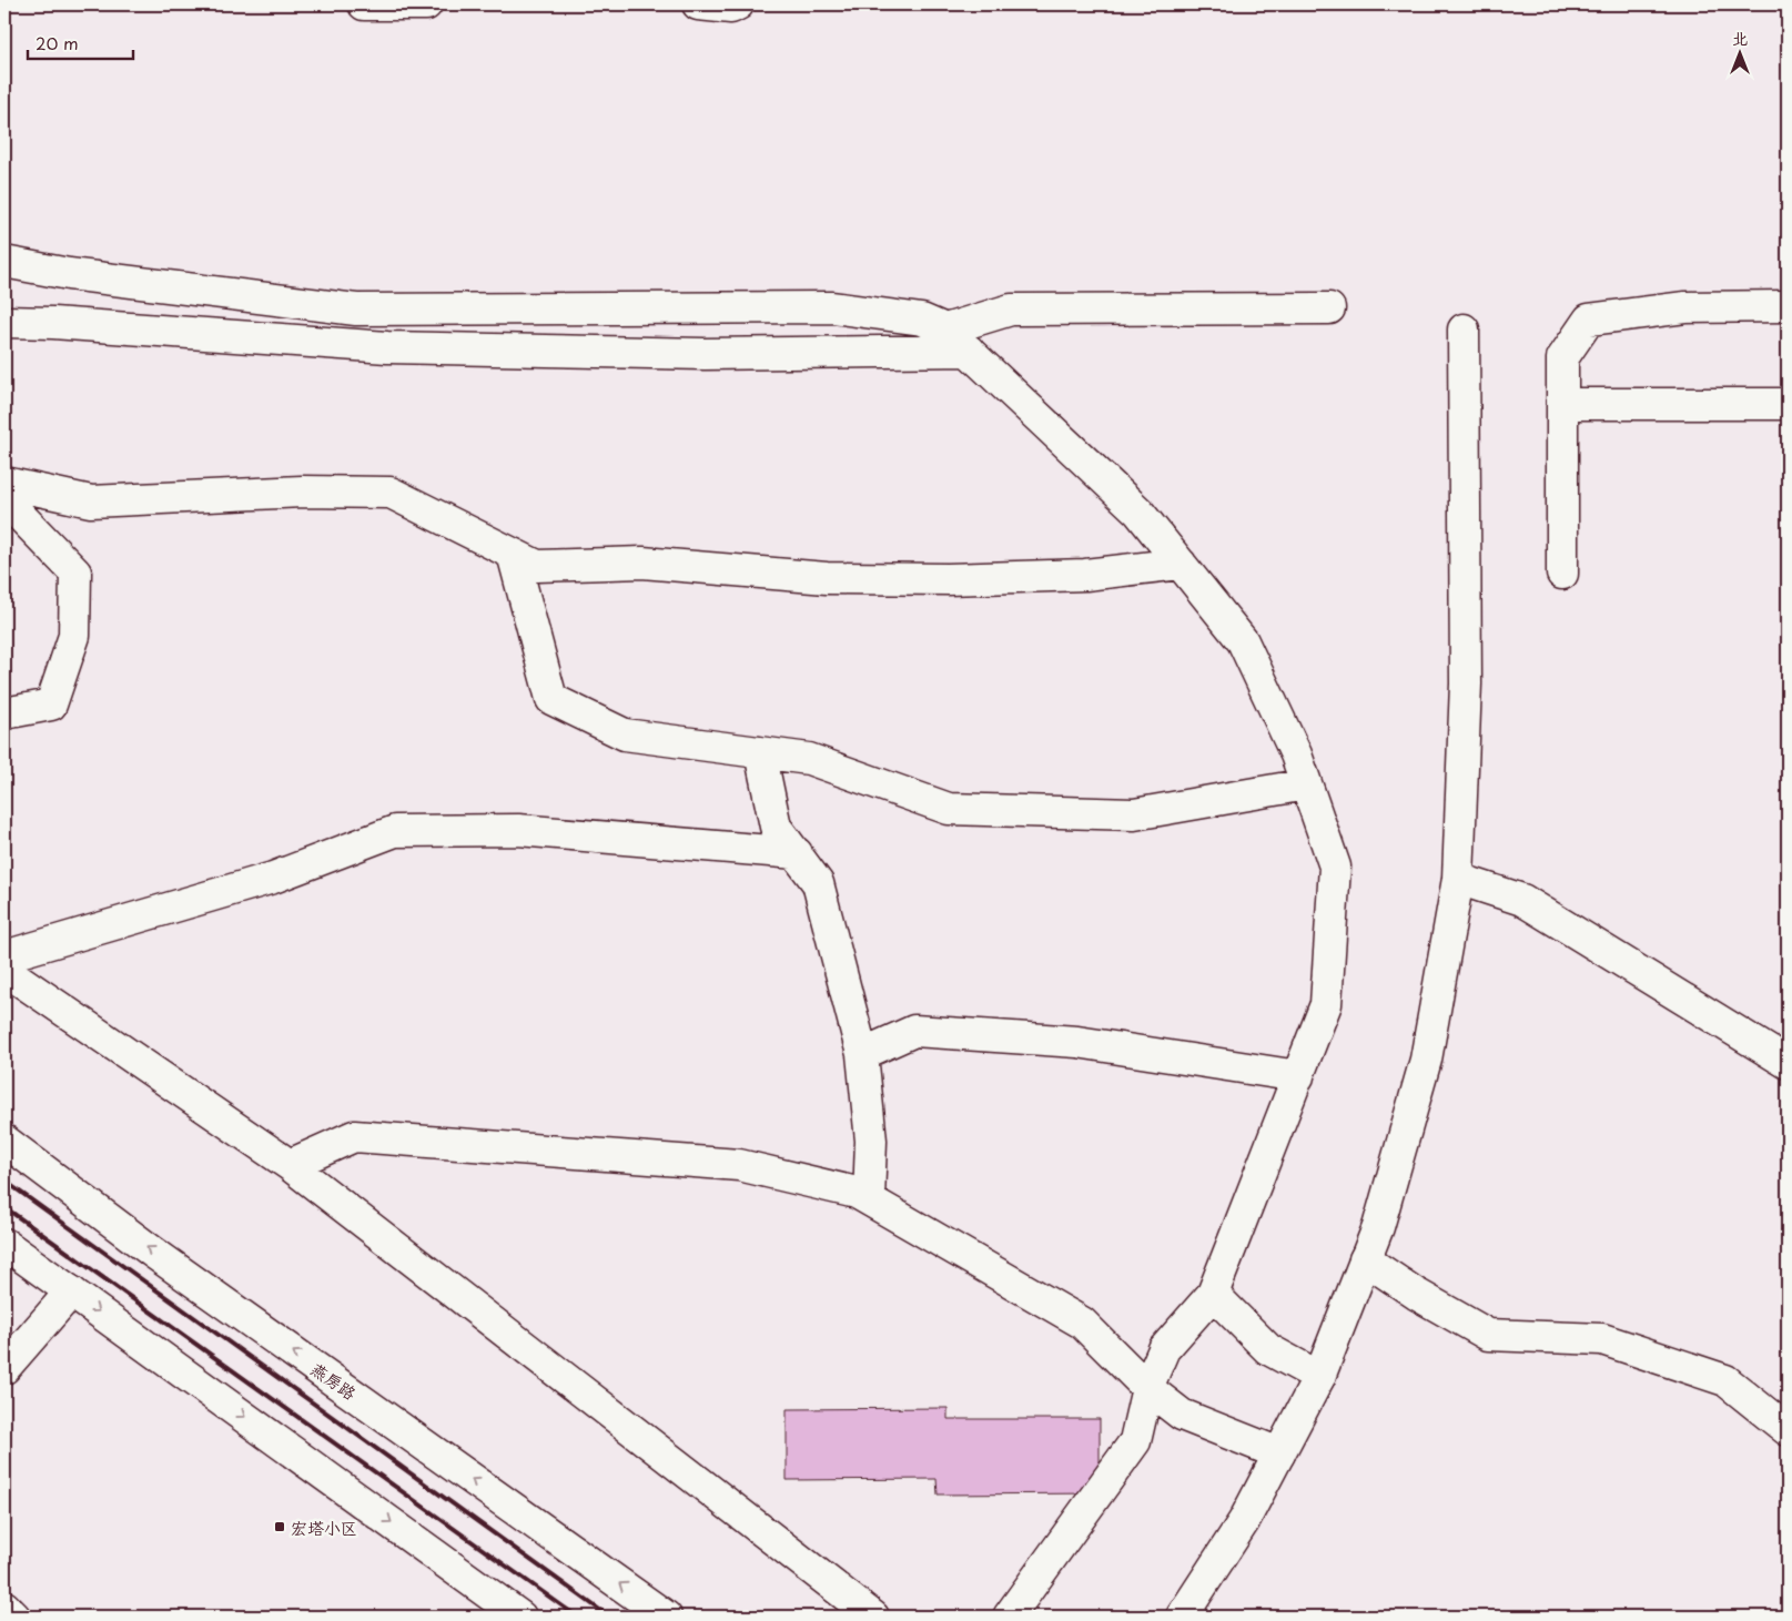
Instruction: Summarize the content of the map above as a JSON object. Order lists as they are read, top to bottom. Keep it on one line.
{"streets":{"street":["燕房路"]},"places":{"transit":["宏塔小区"]},"scale_bar":"20 m","north":"top"}
